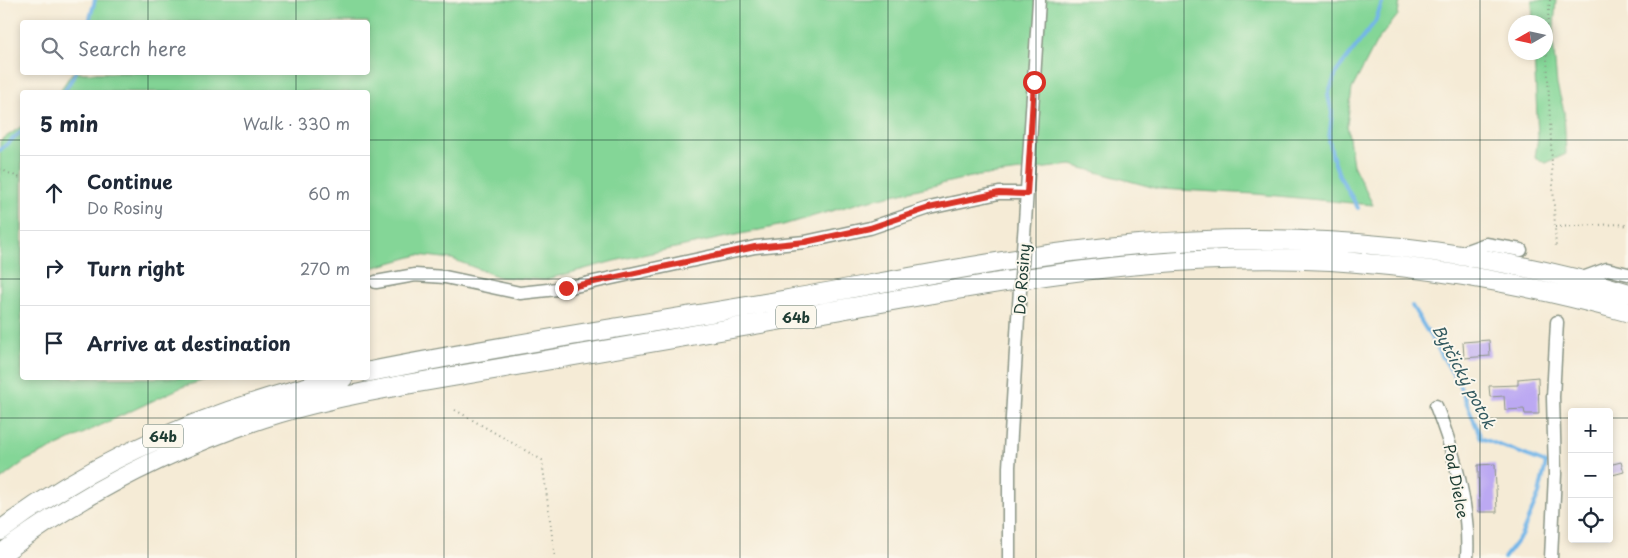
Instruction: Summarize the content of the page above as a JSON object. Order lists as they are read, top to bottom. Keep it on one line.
{"streets":{"highway":["64b"],"street":["Do Rosiny","Pod Dielce"]},"water":["Bytčický potok"],"north":"left","page":{"search":"Search here","heading":["5 min","Walk · 330 m"],"list":[["Continue","Do Rosiny","60 m"],["Turn right","270 m"],"Arrive at destination"],"map_buttons":["+","−"]}}
